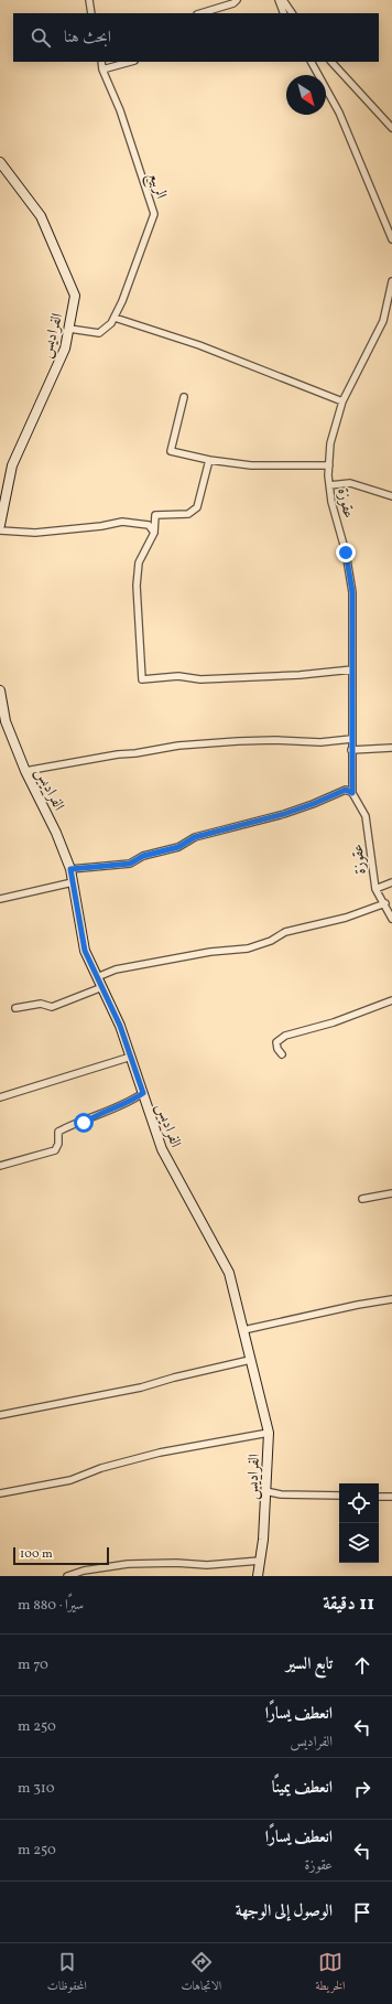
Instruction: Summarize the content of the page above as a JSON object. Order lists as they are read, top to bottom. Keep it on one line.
{"streets":{"street":["الربيع","الفراديس","عقوزة"]},"crossings":[["الربيع","الفراديس"]],"scale_bar":"100 m","north":"bottom right","page":{"search":"ابحث هنا","scale":"100 m","heading":["11 دقيقة","سيرًا · 880 m"],"list":[["تابع السير","70 m"],["انعطف يسارًا","الفراديس","250 m"],["انعطف يمينًا","310 m"],["انعطف يسارًا","عقوزة","250 m"],"الوصول إلى الوجهة"],"nav":["الخريطة","الاتجاهات","المحفوظات"]}}
